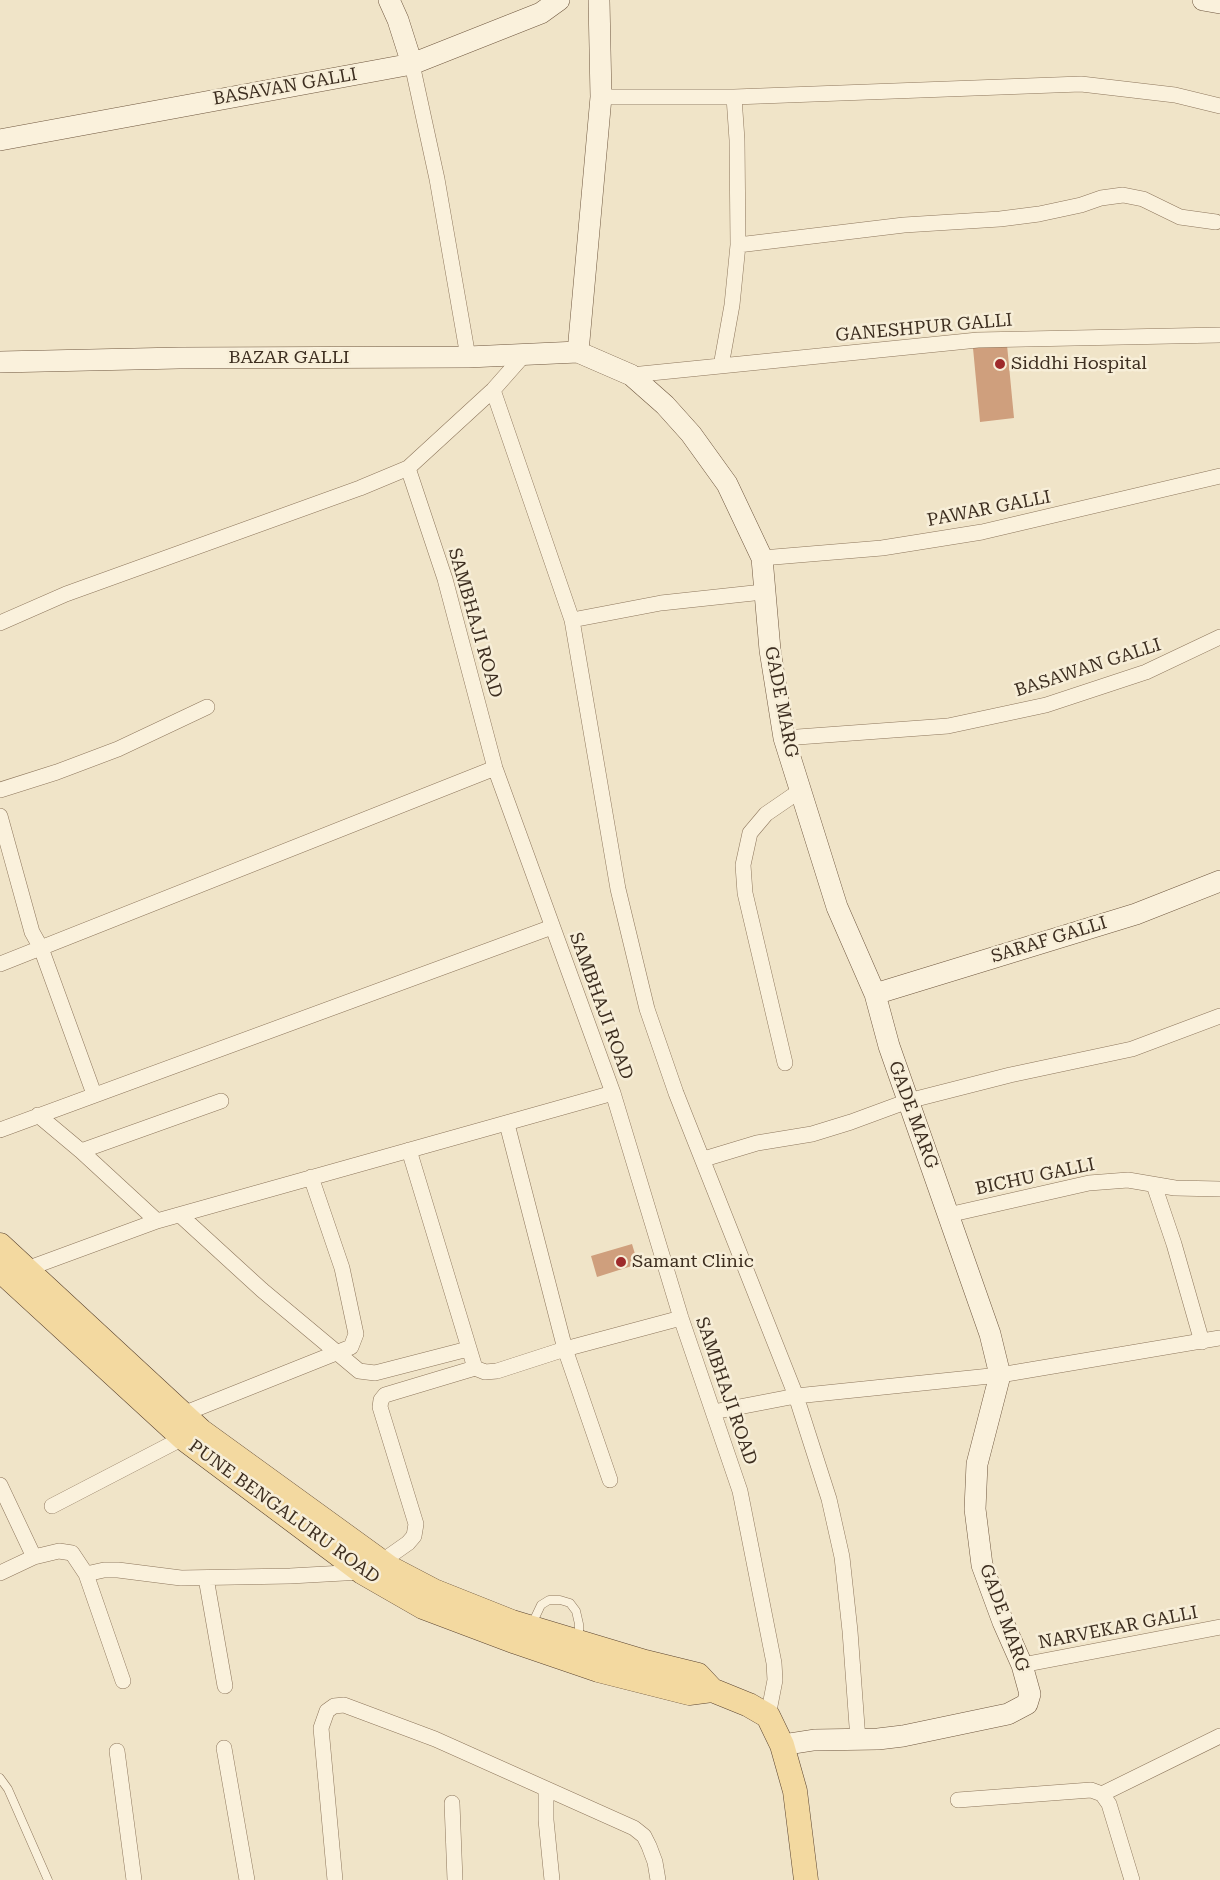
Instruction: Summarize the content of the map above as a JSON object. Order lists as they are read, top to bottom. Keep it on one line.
{"streets":{"main road":["PUNE BENGALURU ROAD"],"street":["BASAVAN GALLI","GANESHPUR GALLI","BAZAR GALLI","PAWAR GALLI","SAMBHAJI ROAD","BASAWAN GALLI","GADE MARG","SARAF GALLI","BICHU GALLI","NARVEKAR GALLI"]},"crossings":[["GANESHPUR GALLI","GADE MARG"],["BAZAR GALLI","GADE MARG"],["PAWAR GALLI","GADE MARG"],["SAMBHAJI ROAD","PUNE BENGALURU ROAD"],["BASAWAN GALLI","GADE MARG"],["GADE MARG","SARAF GALLI"],["GADE MARG","BICHU GALLI"],["GADE MARG","NARVEKAR GALLI"]],"places":["Siddhi Hospital","Samant Clinic"]}
